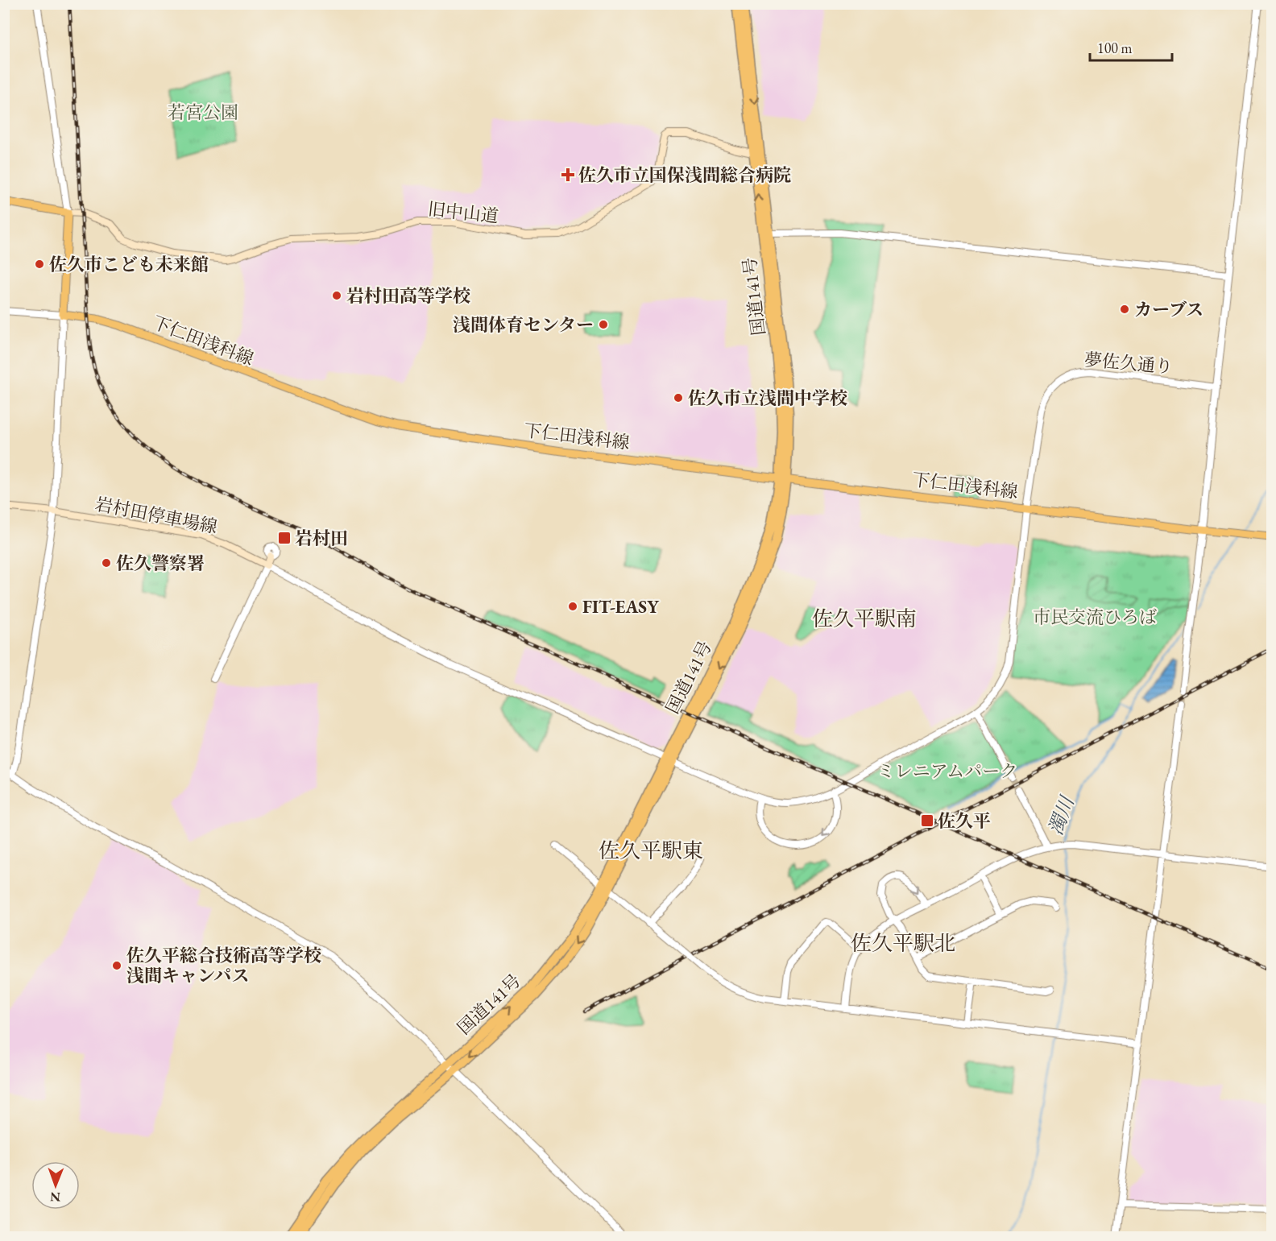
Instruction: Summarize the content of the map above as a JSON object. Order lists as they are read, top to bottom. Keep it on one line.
{"streets":{"highway":["国道141号"],"main road":["旧中山道","下仁田浅科線","岩村田停車場線"],"street":["夢佐久通り"]},"crossings":[["旧中山道","国道141号"],["国道141号","下仁田浅科線"],["国道141号","夢佐久通り"],["下仁田浅科線","夢佐久通り"],["夢佐久通り","岩村田停車場線"]],"districts":["佐久平駅南","佐久平駅東","佐久平駅北"],"water":["濁川"],"parks":["若宮公園","市民交流ひろば","ミレニアムパーク"],"places":{"health":["佐久市立国保浅間総合病院"],"other":["佐久市こども未来館","岩村田高等学校","カーブス","浅間体育センター","佐久市立浅間中学校","佐久警察署","FIT-EASY","佐久平総合技術高等学校 浅間キャンパス"],"transit":["岩村田","佐久平"]},"scale_bar":"100 m","north":"bottom"}
